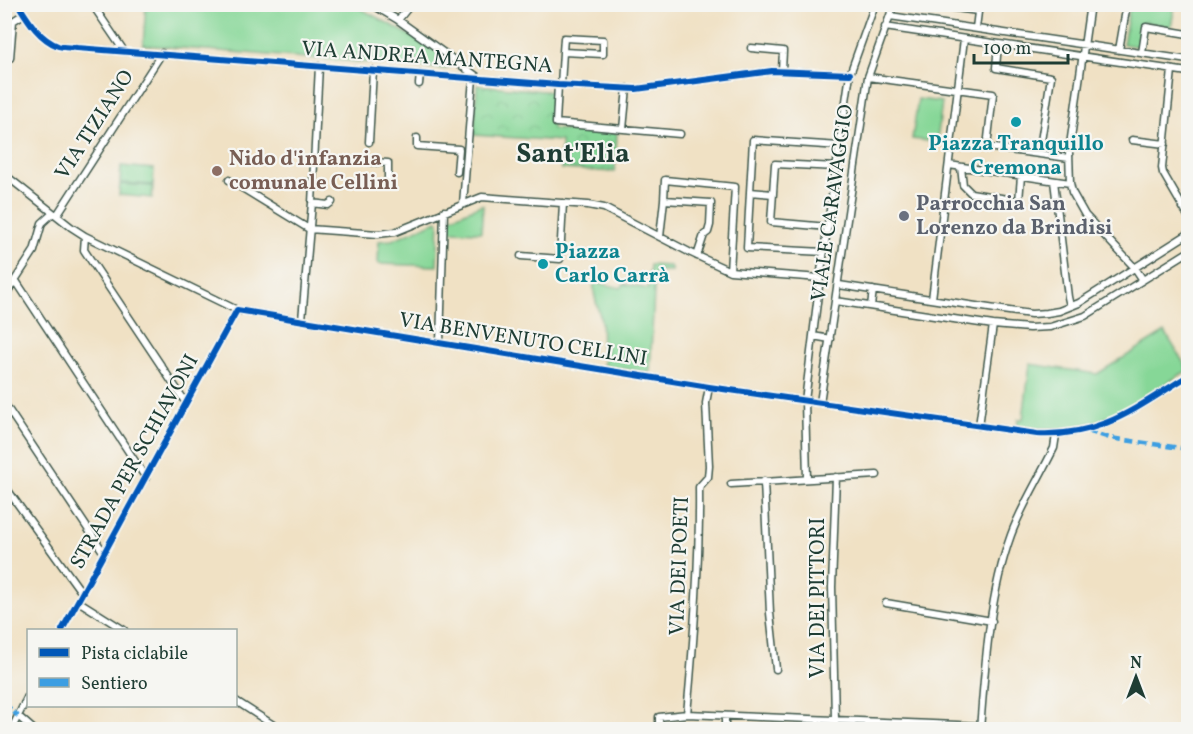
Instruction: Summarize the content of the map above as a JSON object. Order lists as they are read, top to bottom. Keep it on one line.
{"streets":{"street":["VIA ANDREA MANTEGNA","VIA TIZIANO","VIALE CARAVAGGIO","VIA BENVENUTO CELLINI","STRADA PER SCHIAVONI","VIA DEI POETI","VIA DEI PITTORI"]},"crossings":[["VIA ANDREA MANTEGNA","VIA TIZIANO"],["VIA ANDREA MANTEGNA","VIALE CARAVAGGIO"],["VIA TIZIANO","VIA BENVENUTO CELLINI"],["VIALE CARAVAGGIO","VIA BENVENUTO CELLINI"],["VIA BENVENUTO CELLINI","STRADA PER SCHIAVONI"],["VIA BENVENUTO CELLINI","VIA DEI POETI"]],"districts":["Sant'Elia"],"places":["Piazza Tranquillo Cremona","Nido d'infanzia comunale Cellini","Parrocchia San Lorenzo da Brindisi","Piazza Carlo Carrà"],"legend":["Pista ciclabile","Sentiero"],"scale_bar":"100 m","north":"top"}
